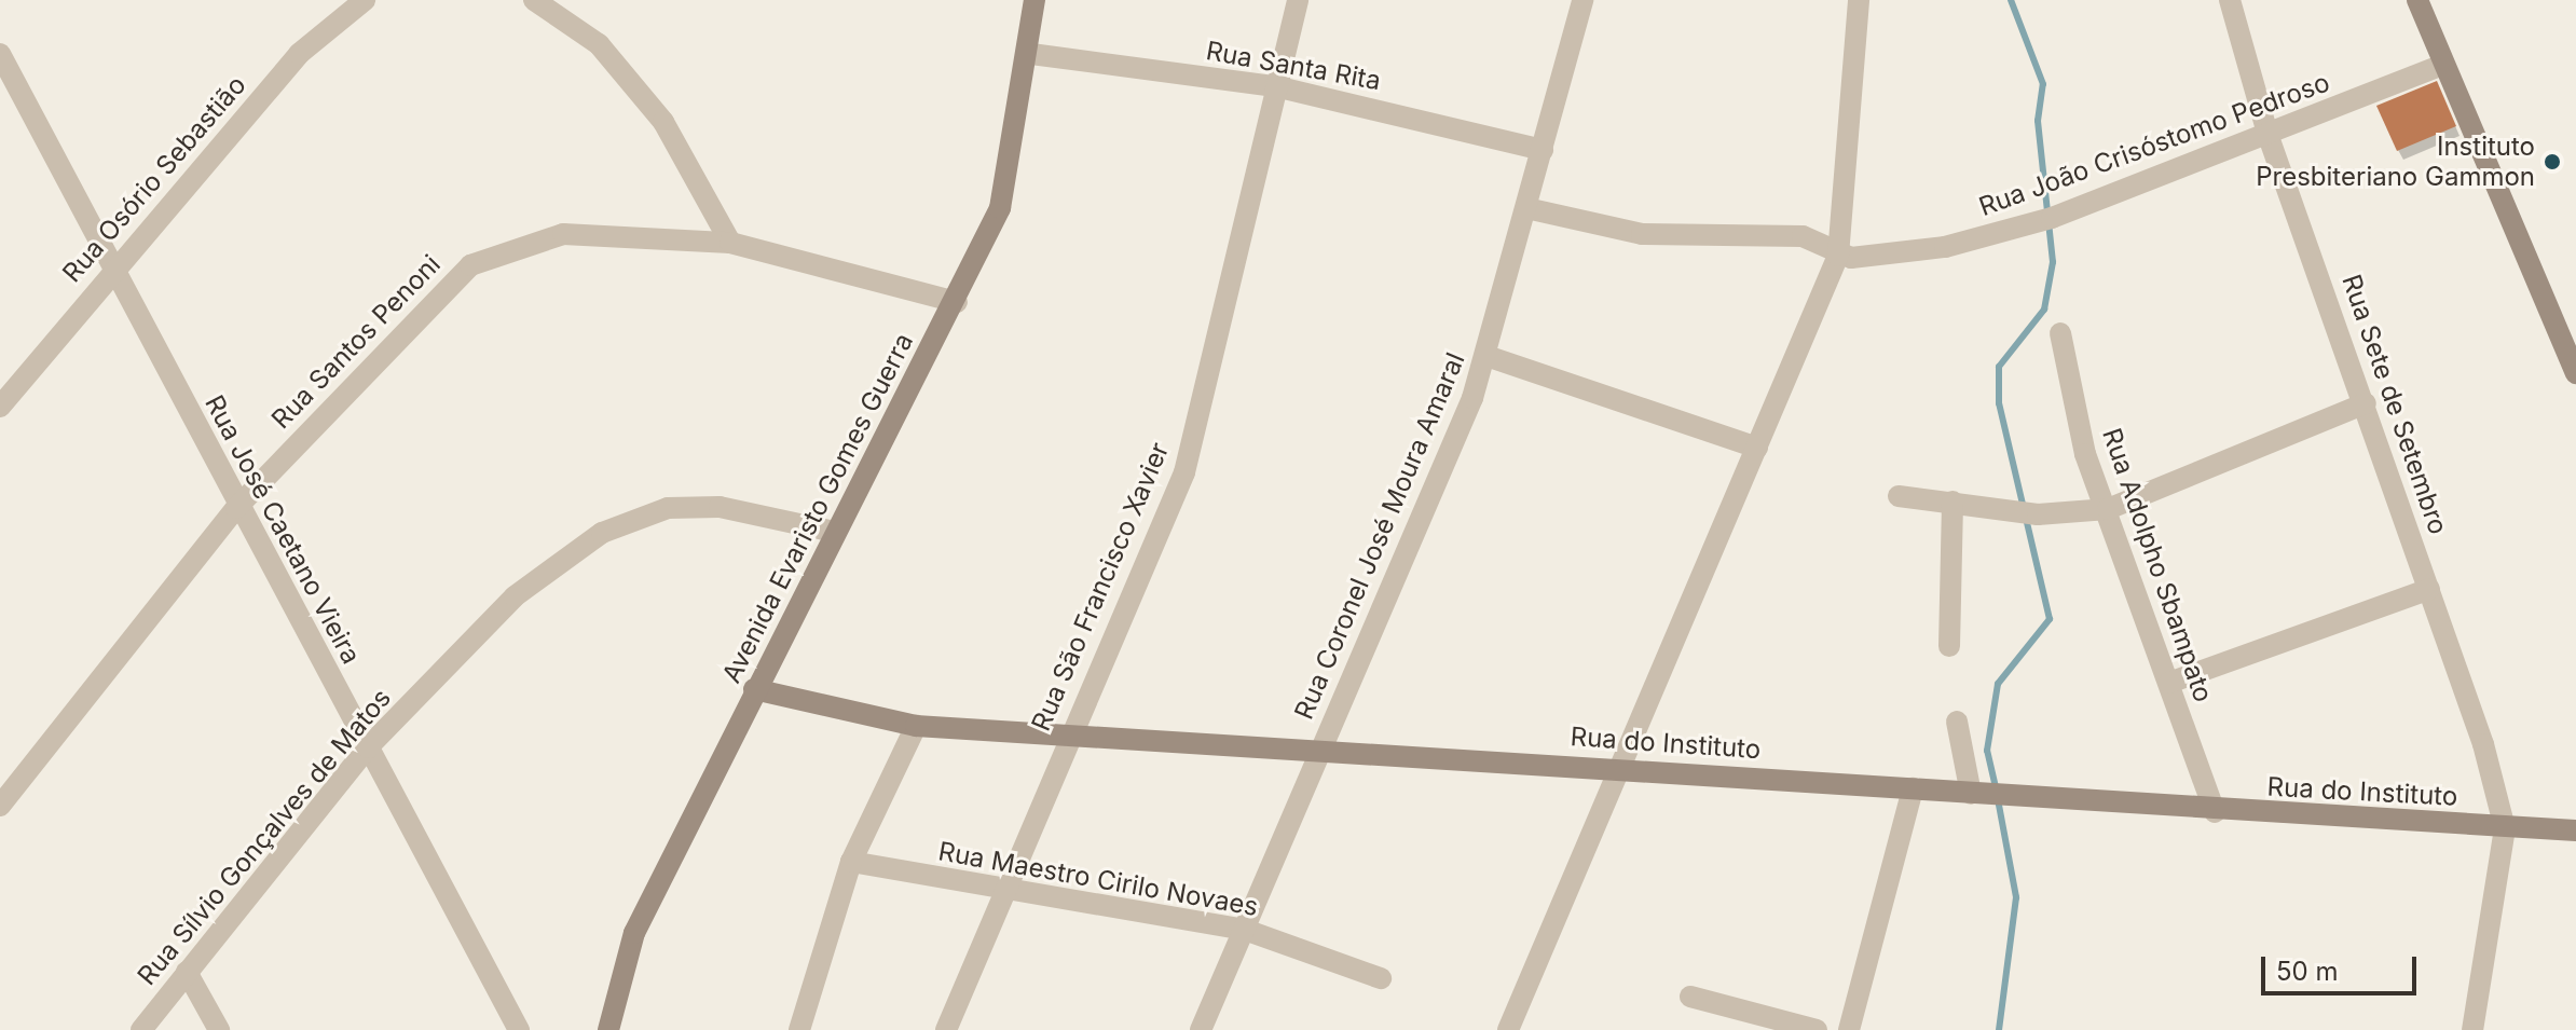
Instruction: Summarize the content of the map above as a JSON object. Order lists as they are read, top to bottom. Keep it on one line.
{"streets":{"main road":["Avenida Evaristo Gomes Guerra","Rua do Instituto"],"street":["Rua Santa Rita","Rua João Crisóstomo Pedroso","Rua Osório Sebastião","Rua Santos Penoni","Rua Sete de Setembro","Rua José Caetano Vieira","Rua Coronel José Moura Amaral","Rua Adolpho Sbampato","Rua São Francisco Xavier","Rua Sílvio Gonçalves de Matos","Rua Maestro Cirilo Novaes"]},"crossings":[["Rua Santa Rita","Avenida Evaristo Gomes Guerra"],["Rua Santa Rita","Rua Coronel José Moura Amaral"],["Rua Santa Rita","Rua São Francisco Xavier"],["Rua João Crisóstomo Pedroso","Rua Sete de Setembro"],["Rua Osório Sebastião","Rua José Caetano Vieira"],["Rua Santos Penoni","Avenida Evaristo Gomes Guerra"],["Rua Santos Penoni","Rua José Caetano Vieira"],["Rua Sete de Setembro","Rua do Instituto"],["Avenida Evaristo Gomes Guerra","Rua do Instituto"],["Avenida Evaristo Gomes Guerra","Rua Sílvio Gonçalves de Matos"],["Rua José Caetano Vieira","Rua Sílvio Gonçalves de Matos"],["Rua Coronel José Moura Amaral","Rua do Instituto"],["Rua Coronel José Moura Amaral","Rua Maestro Cirilo Novaes"],["Rua Adolpho Sbampato","Rua do Instituto"],["Rua São Francisco Xavier","Rua do Instituto"],["Rua São Francisco Xavier","Rua Maestro Cirilo Novaes"]],"places":["Instituto Presbiteriano Gammon"],"scale_bar":"50 m"}
